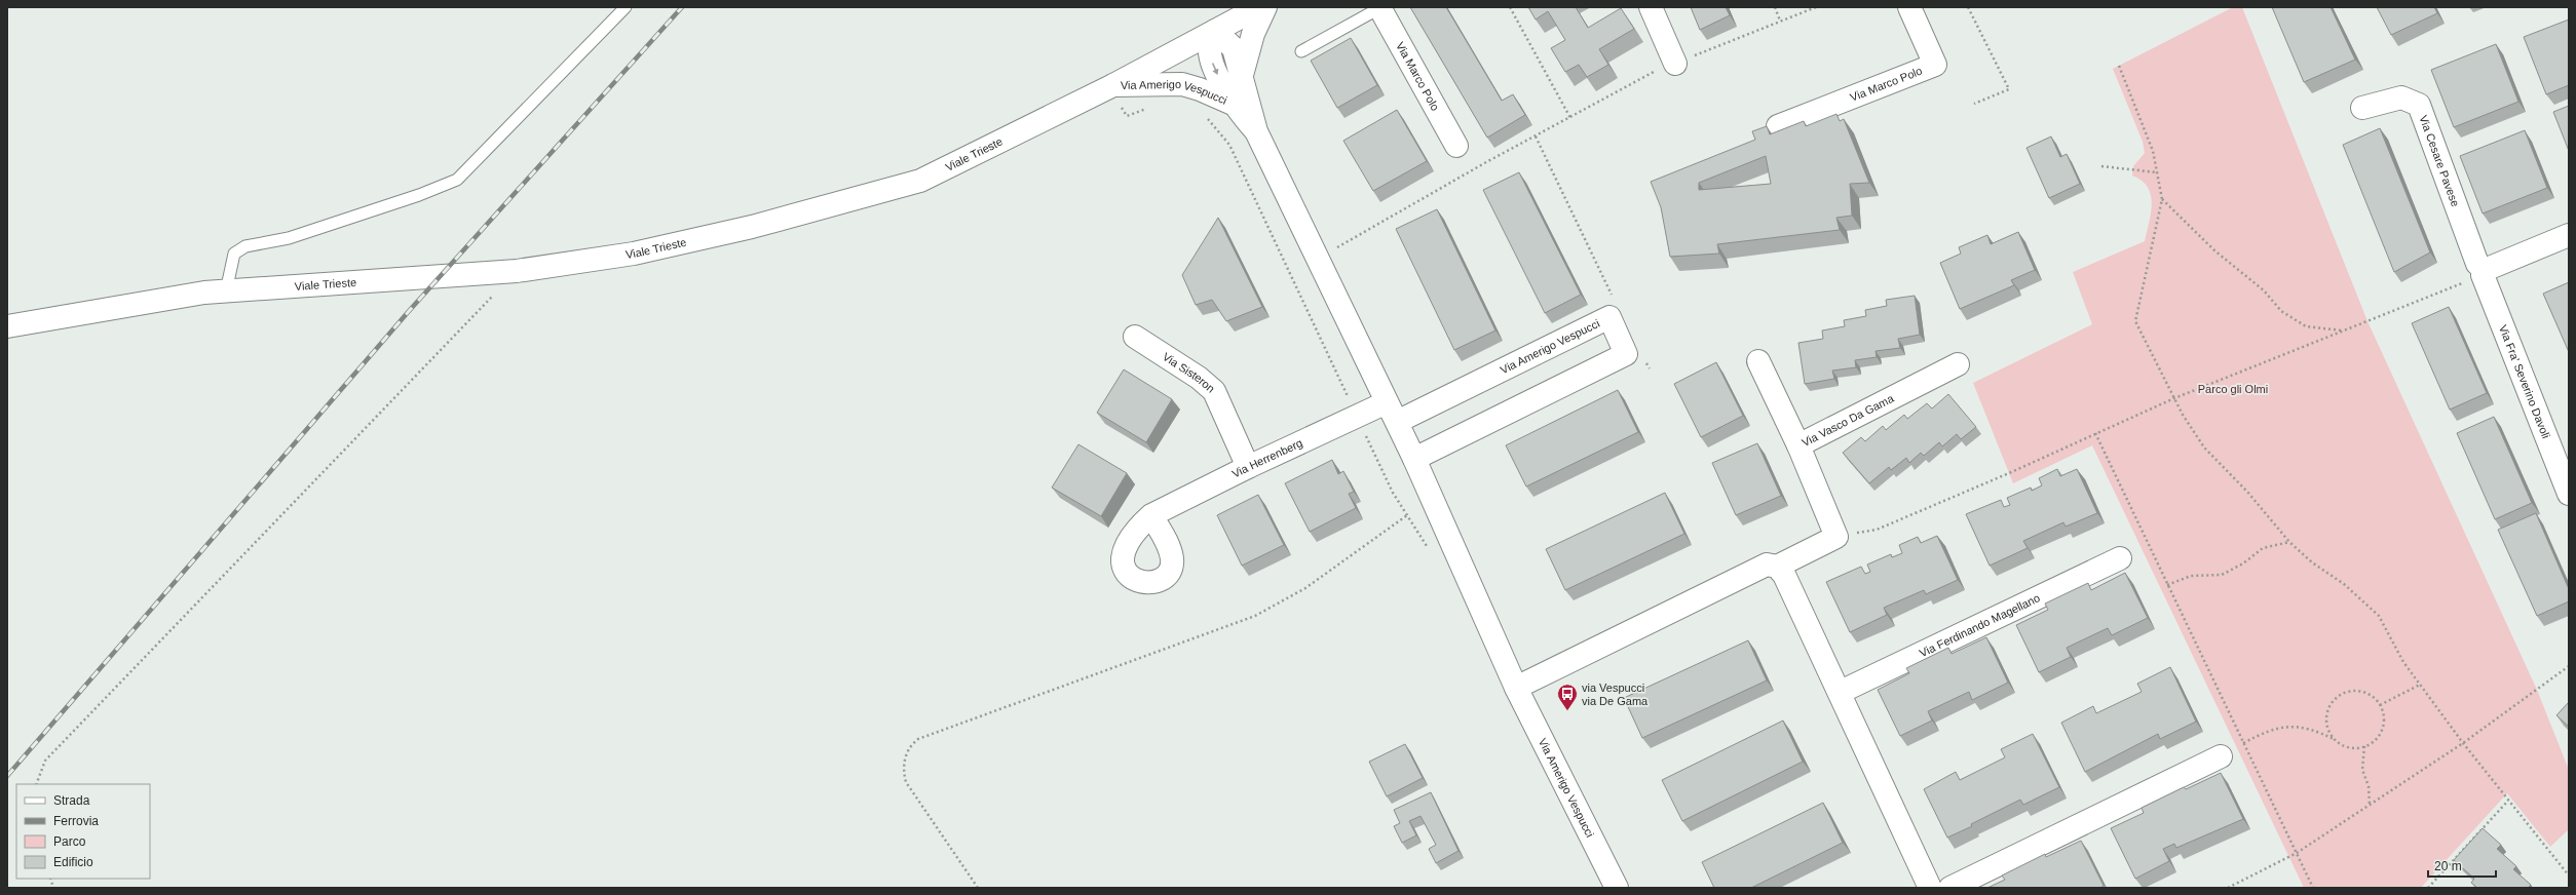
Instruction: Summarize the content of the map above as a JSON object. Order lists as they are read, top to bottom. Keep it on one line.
{"streets":{"street":["Via Marco Polo","Via Amerigo Vespucci","Viale Trieste","Via Cesare Pavese","Via Sisteron","Via Fra' Severino Davoli","Via Vasco Da Gama","Via Herrenberg","Via Ferdinando Magellano"]},"crossings":[["Via Amerigo Vespucci","Viale Trieste"],["Via Amerigo Vespucci","Via Herrenberg"],["Via Cesare Pavese","Via Fra' Severino Davoli"],["Via Sisteron","Via Herrenberg"]],"parks":["Parco gli Olmi"],"places":{"bus stop":["via Vespucci via De Gama"]},"legend":["Strada","Ferrovia","Parco","Edificio"],"scale_bar":"20 m"}
